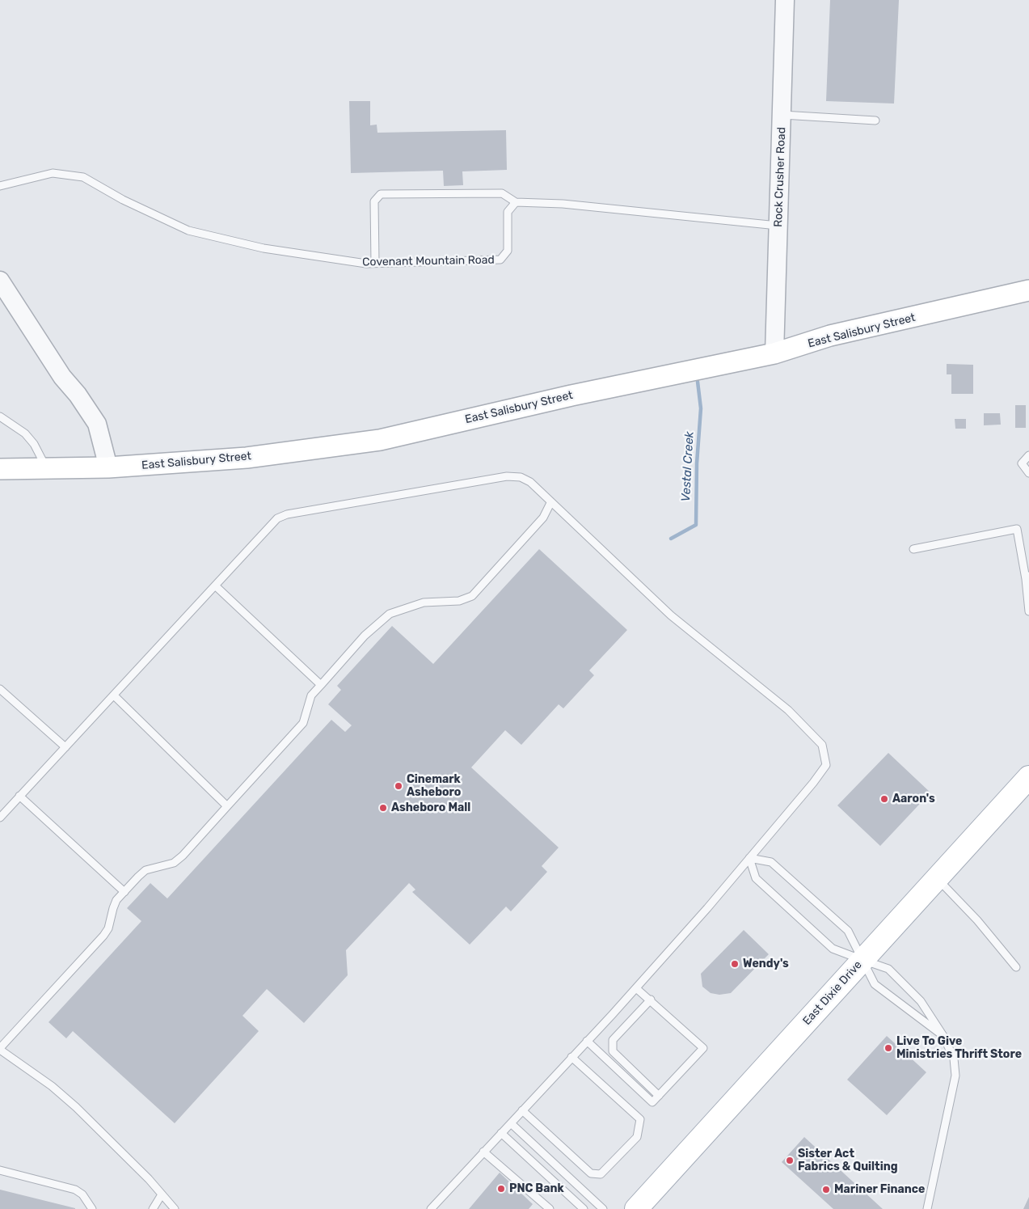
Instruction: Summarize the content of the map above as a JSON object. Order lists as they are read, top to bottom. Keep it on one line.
{"streets":{"main road":["East Salisbury Street","East Dixie Drive"],"street":["Rock Crusher Road"],"lane":["Covenant Mountain Road"]},"crossings":[["Rock Crusher Road","East Salisbury Street"]],"water":["Vestal Creek"],"places":["Cinemark Asheboro","Aaron's","Asheboro Mall","Wendy's","Live To Give Ministries Thrift Store","Sister Act Fabrics & Quilting","PNC Bank","Mariner Finance"]}
